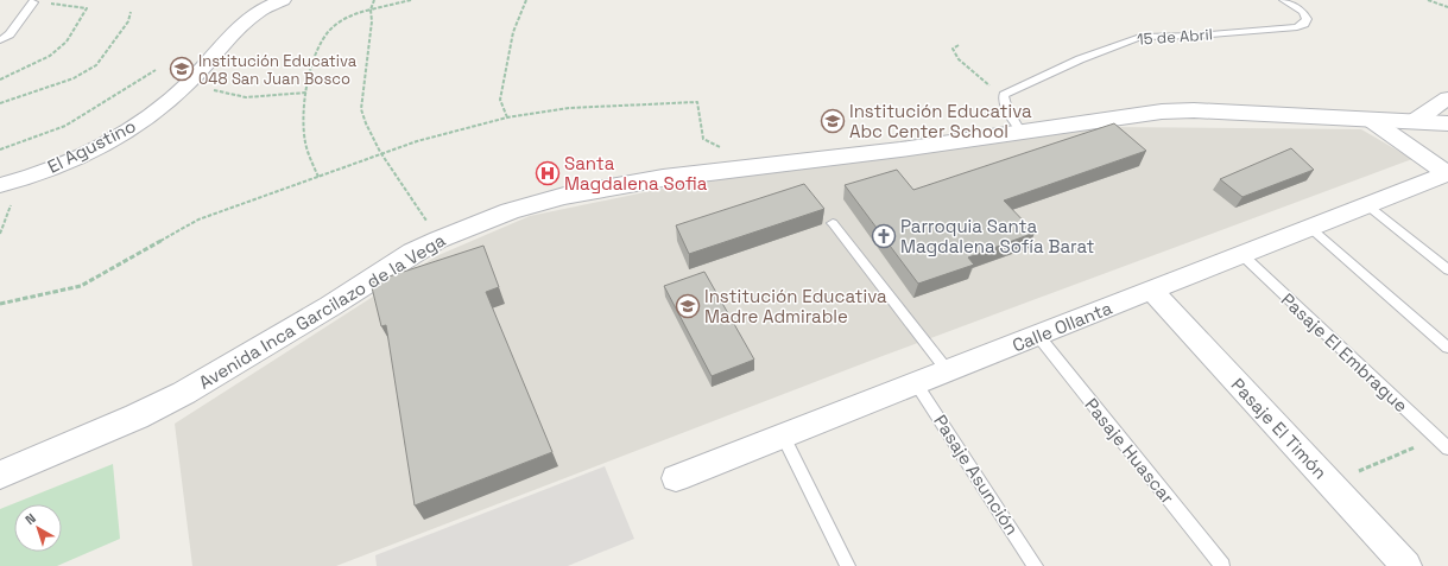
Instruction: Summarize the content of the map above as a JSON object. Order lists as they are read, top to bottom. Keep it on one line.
{"streets":{"street":["El Agustino","Avenida Inca Garcilazo de la Vega","Calle Ollanta","Pasaje El Timón"],"lane":["15 de Abril","Pasaje El Embrague","Pasaje Huascar","Pasaje Asunción"]},"crossings":[["Calle Ollanta","Pasaje El Embrague"],["Calle Ollanta","Pasaje El Timón"],["Calle Ollanta","Pasaje Huascar"],["Calle Ollanta","Pasaje Asunción"]],"places":{"school or university":["Institución Educativa 048 San Juan Bosco","Institución Educativa Abc Center School","Institución Educativa Madre Admirable"],"hospital":["Santa Magdalena Sofia"],"church":["Parroquia Santa Magdalena Sofía Barat"]},"north":"top left"}
